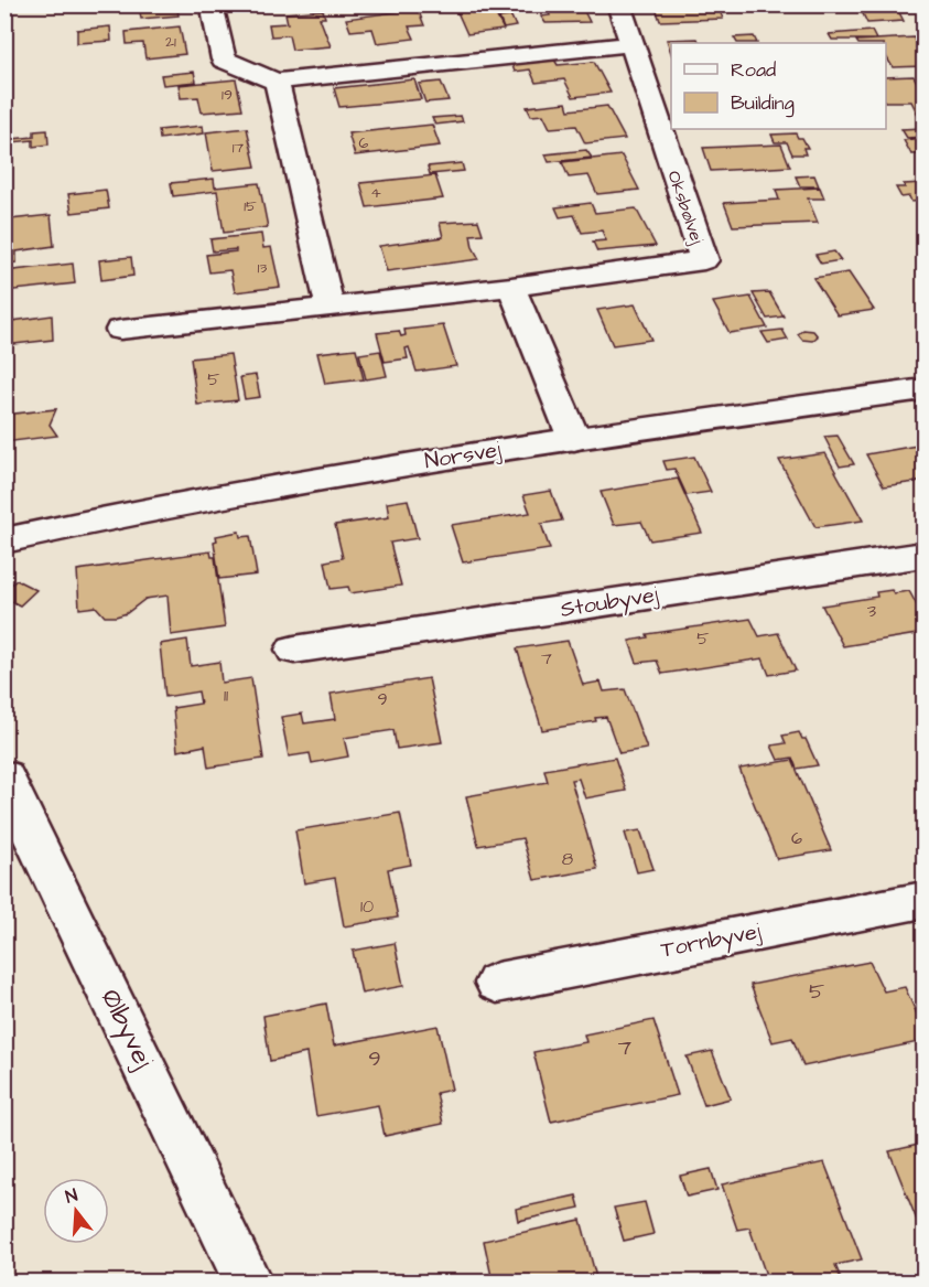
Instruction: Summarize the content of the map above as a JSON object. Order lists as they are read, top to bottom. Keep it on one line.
{"streets":{"street":["Oksbølvej","Norsvej","Stoubyvej","Tornbyvej","Ølbyvej"]},"house_numbers":["21","19","6","17","4","15","13","5","3","5","7","11","9","6","8","10","5","7","9"],"legend":["Road","Building"],"north":"top"}
